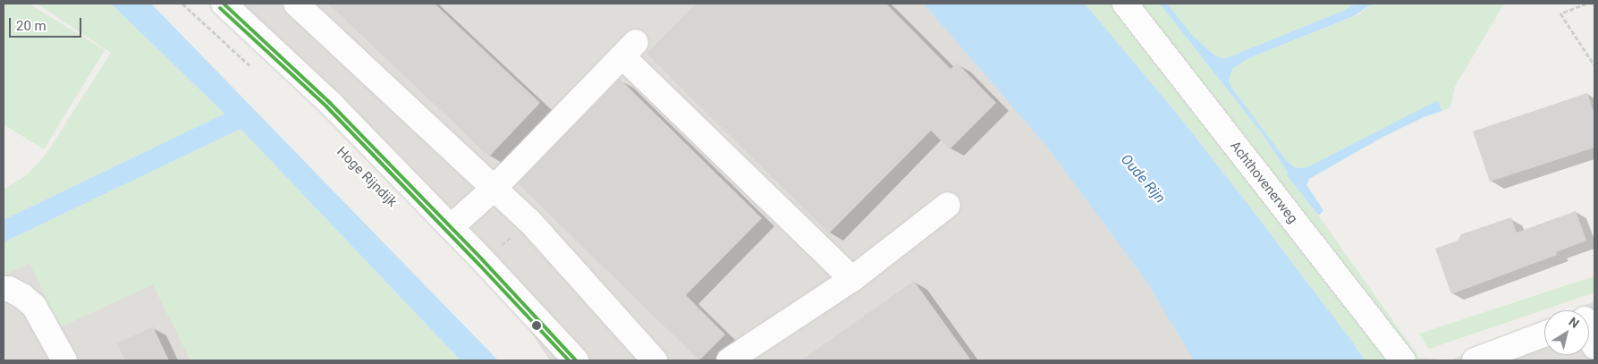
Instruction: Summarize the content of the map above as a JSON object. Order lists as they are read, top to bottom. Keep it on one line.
{"streets":{"street":["Hoge Rijndijk","Achthovenerweg"]},"water":["Oude Rijn"],"scale_bar":"20 m","north":"top right"}
